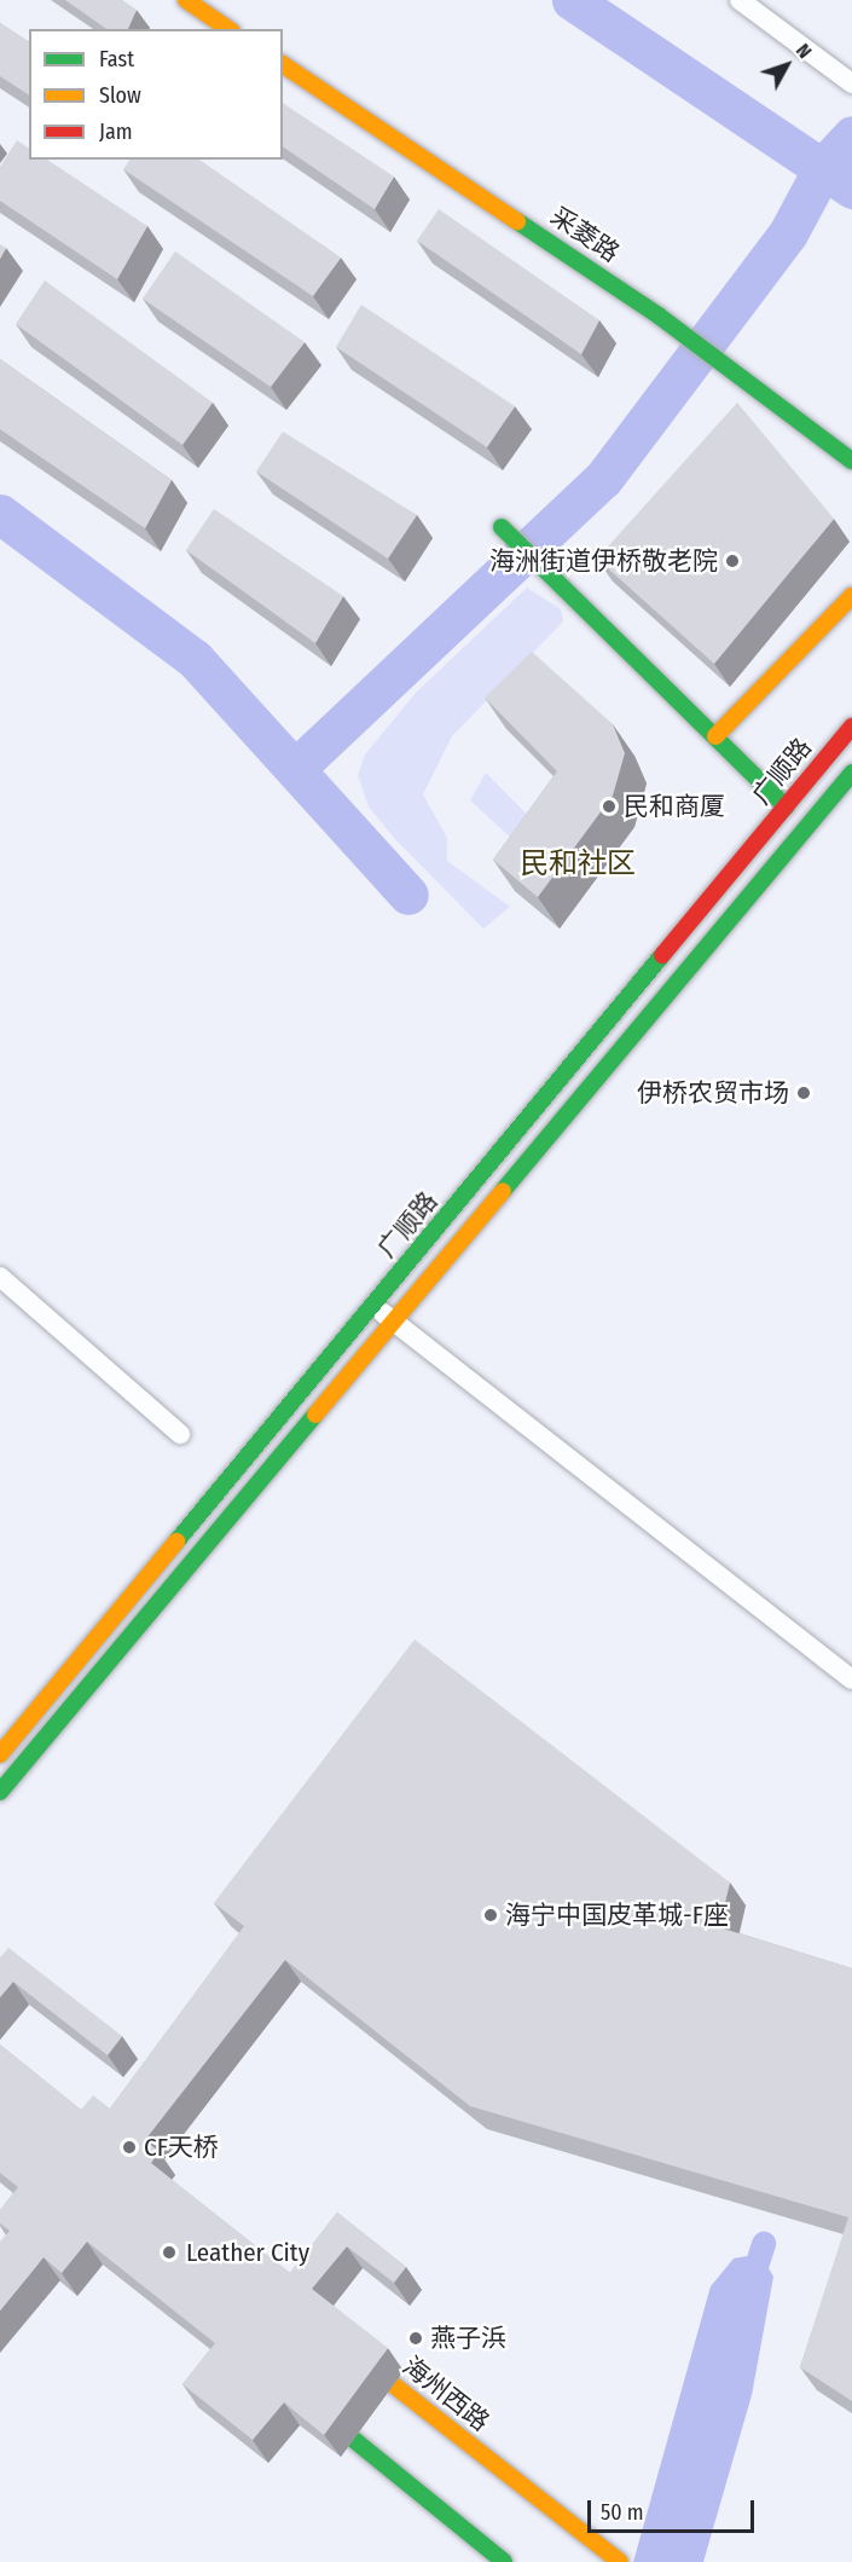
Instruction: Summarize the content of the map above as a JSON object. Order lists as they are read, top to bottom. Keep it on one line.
{"streets":{"main road":["采菱路","广顺路","海州西路"]},"districts":["民和社区"],"places":["海洲街道伊桥敬老院","民和商厦","伊桥农贸市场","海宁中国皮革城-F座","CF天桥","Leather City","燕子浜"],"legend":["Fast","Slow","Jam"],"scale_bar":"50 m","north":"top right"}
